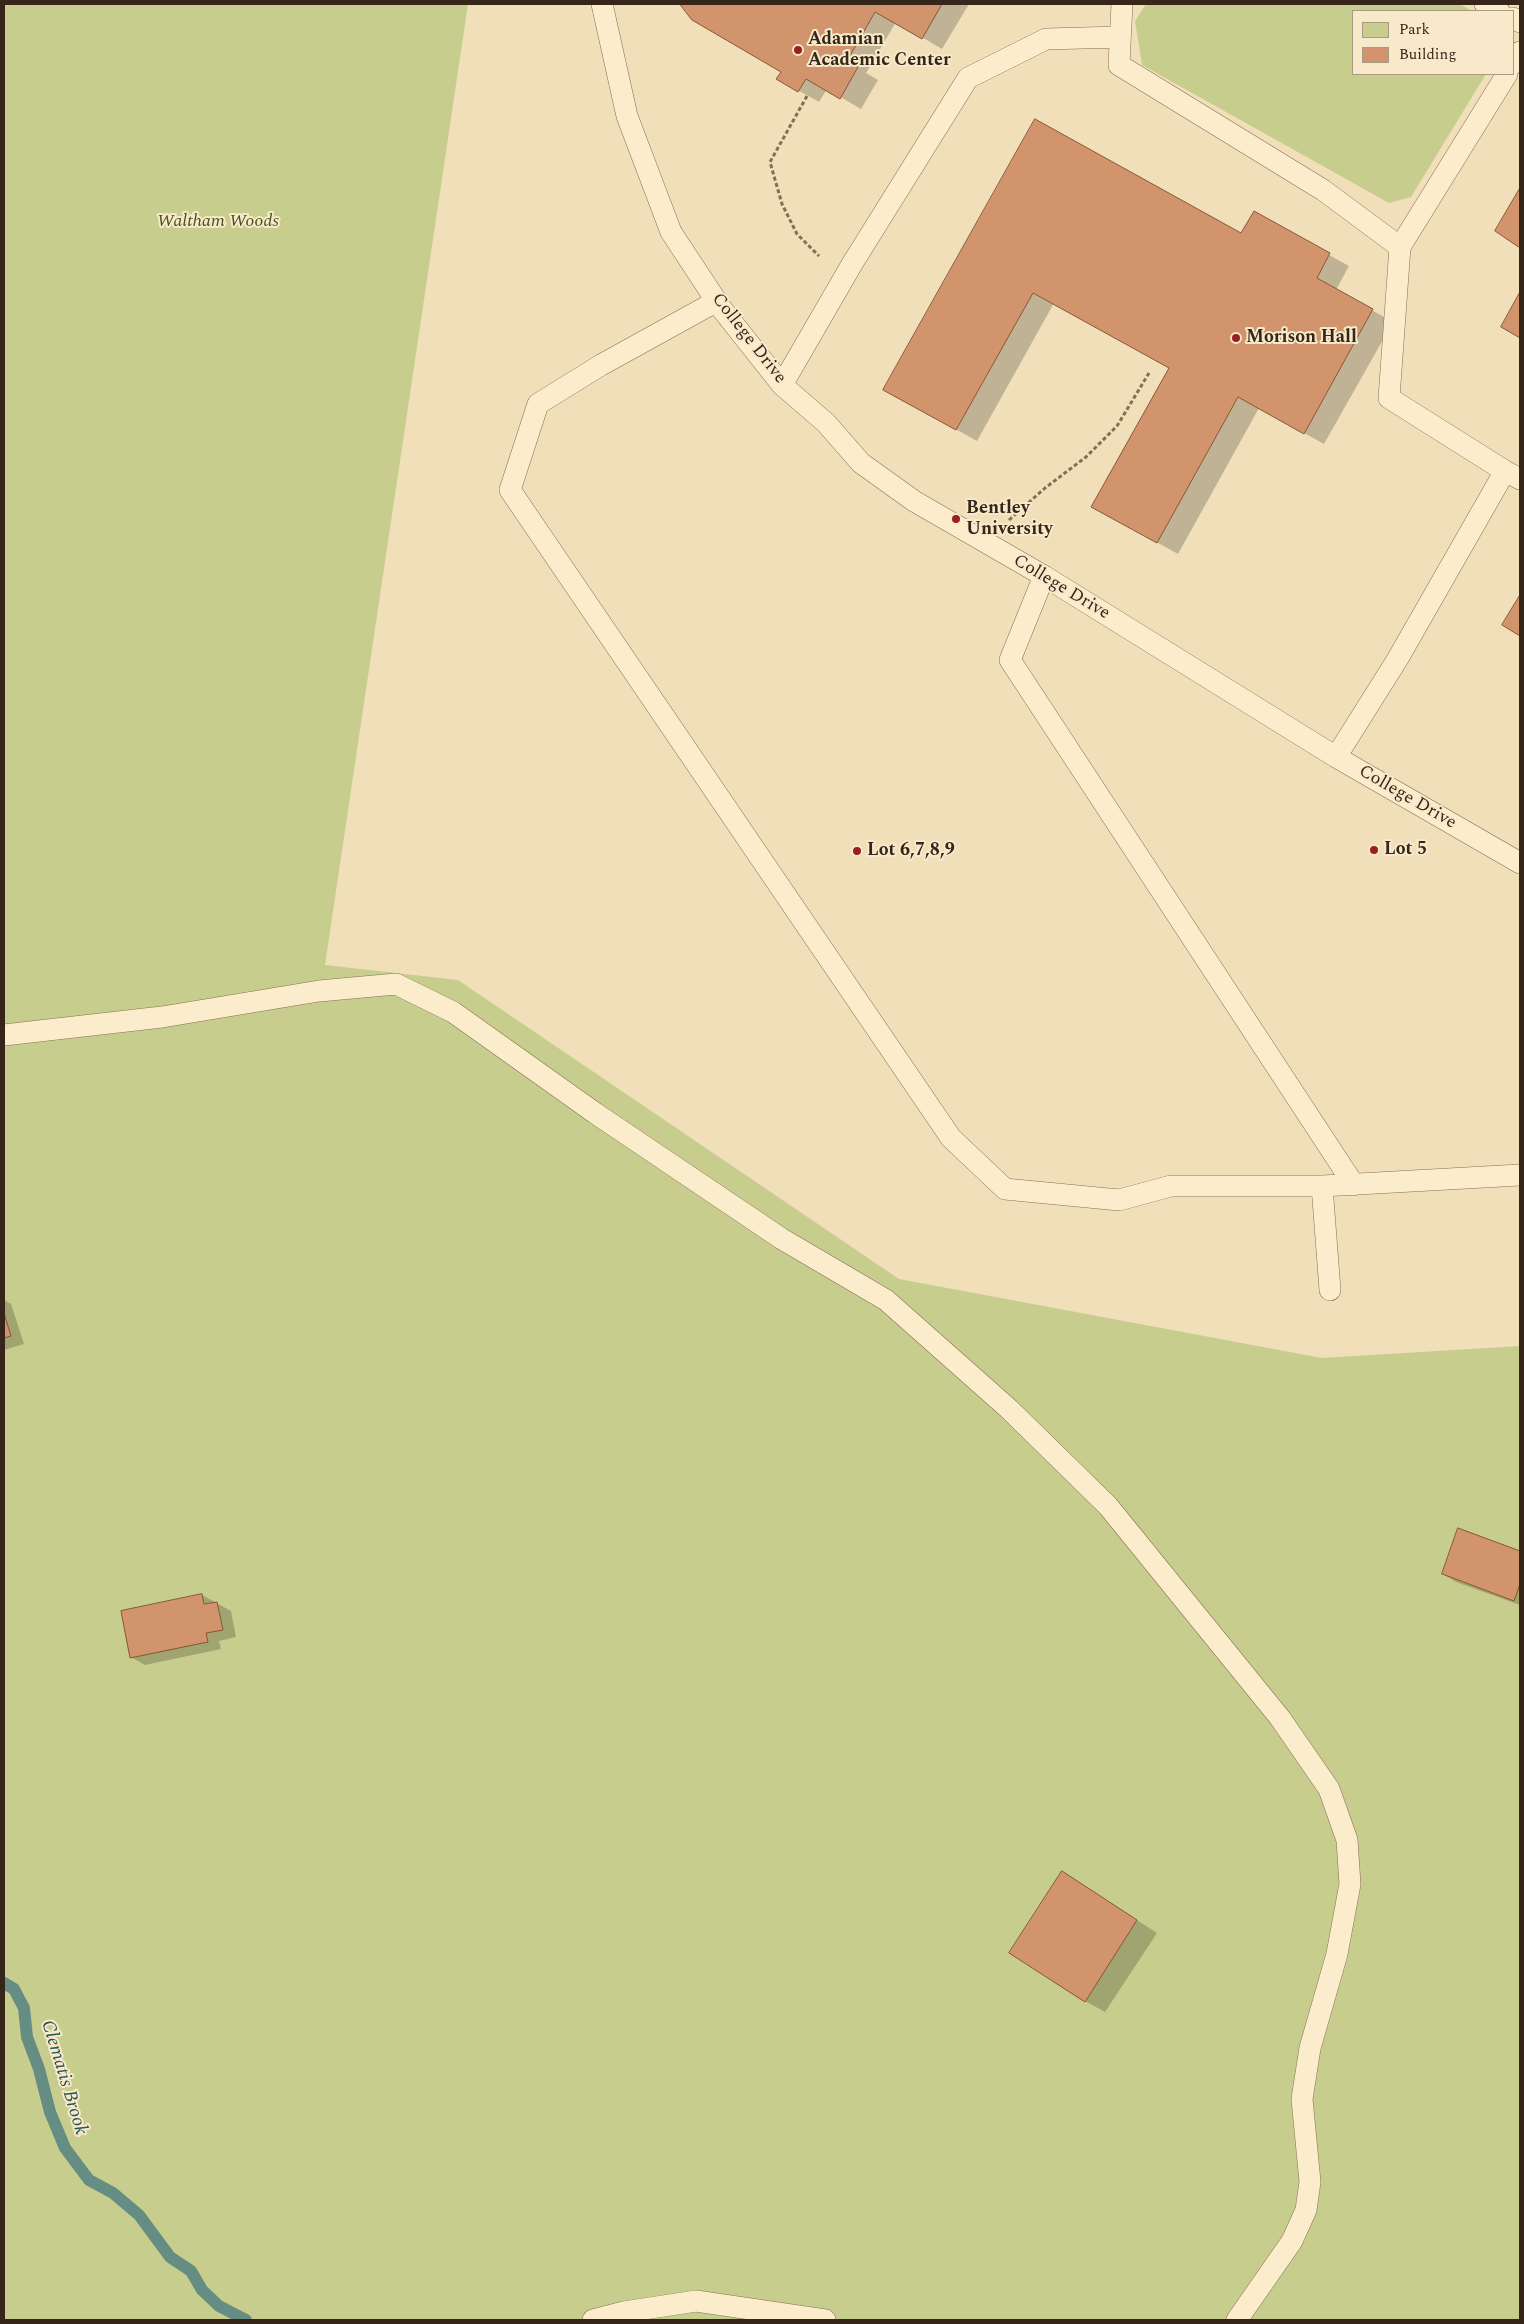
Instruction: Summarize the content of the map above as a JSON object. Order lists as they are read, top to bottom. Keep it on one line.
{"streets":{"lane":["College Drive"]},"water":["Clematis Brook"],"parks":["Waltham Woods"],"places":["Adamian Academic Center","Morison Hall","Bentley University","Lot 5","Lot 6,7,8,9"],"legend":["Park","Building"]}
